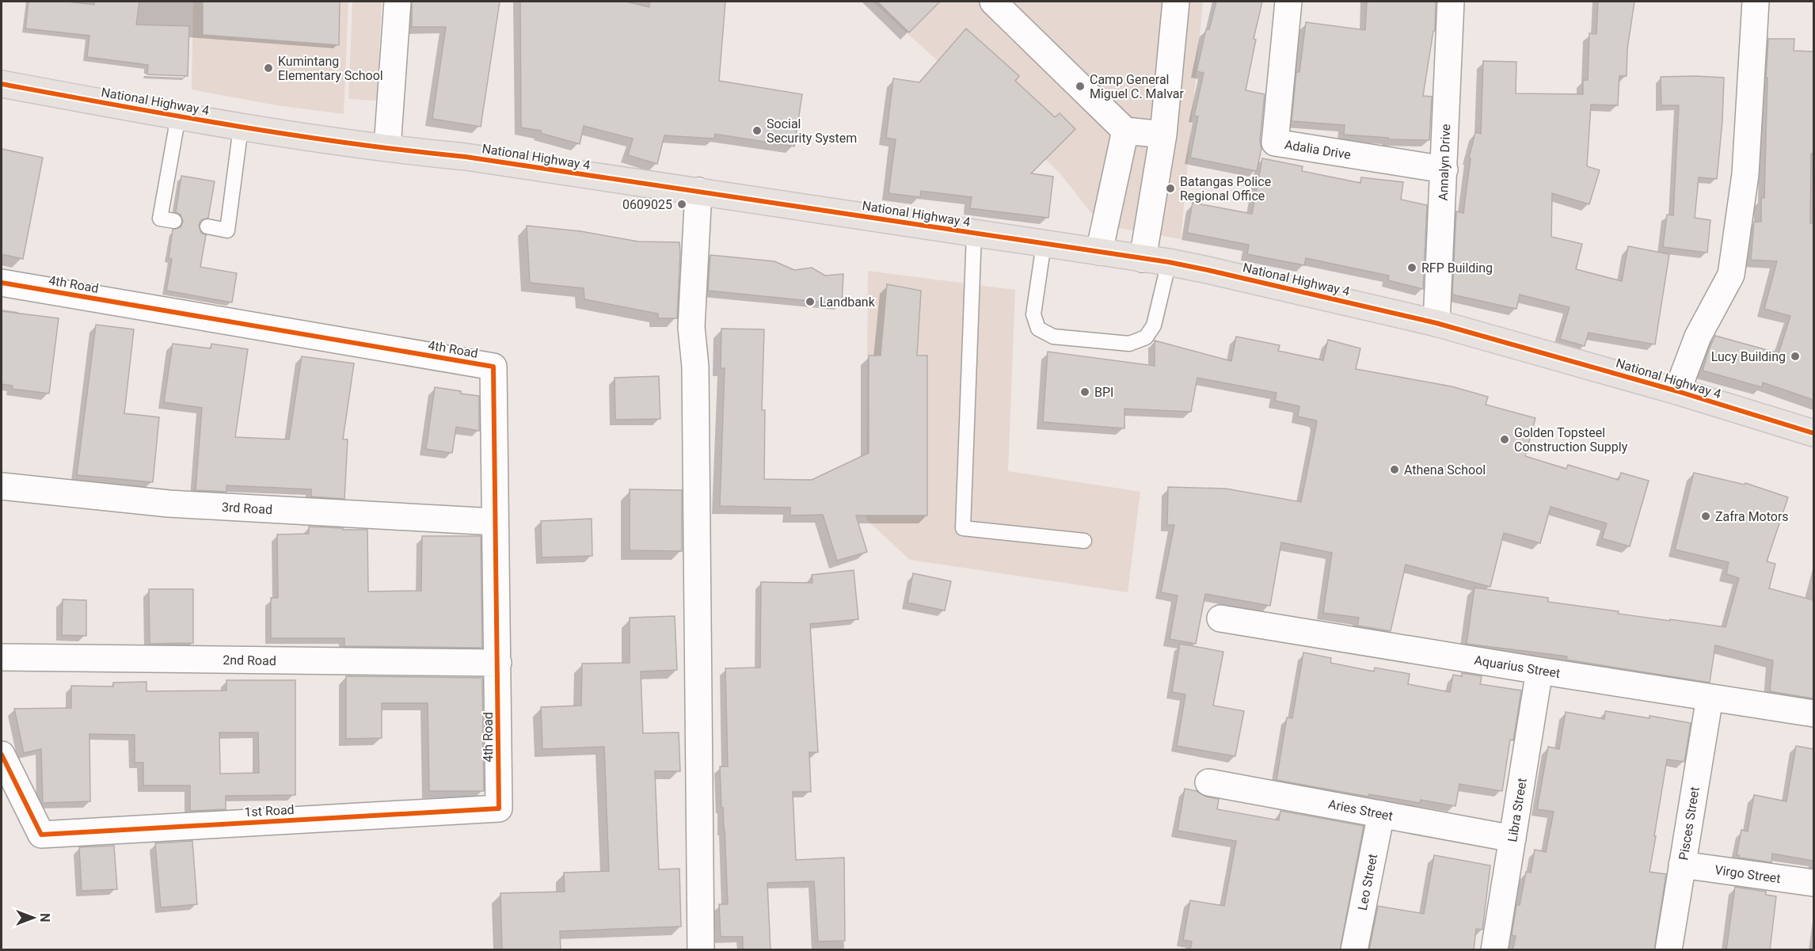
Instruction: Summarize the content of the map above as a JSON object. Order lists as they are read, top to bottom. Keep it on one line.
{"streets":{"main road":["National Highway 4"],"street":["Adalia Drive","Annalyn Drive","4th Road","3rd Road","2nd Road","Aquarius Street","Aries Street","Libra Street","1st Road","Pisces Street","Virgo Street","Leo Street"]},"crossings":[["National Highway 4","Annalyn Drive"],["Adalia Drive","Annalyn Drive"],["4th Road","3rd Road"],["4th Road","2nd Road"],["4th Road","1st Road"],["Aquarius Street","Libra Street"],["Aquarius Street","Pisces Street"],["Aries Street","Libra Street"],["Aries Street","Leo Street"],["Pisces Street","Virgo Street"]],"places":["Kumintang Elementary School","Camp General Miguel C. Malvar","Social Security System","Batangas Police Regional Office","0609025","RFP Building","Landbank","Lucy Building","BPI","Golden Topsteel Construction Supply","Athena School","Zafra Motors"],"north":"right"}
